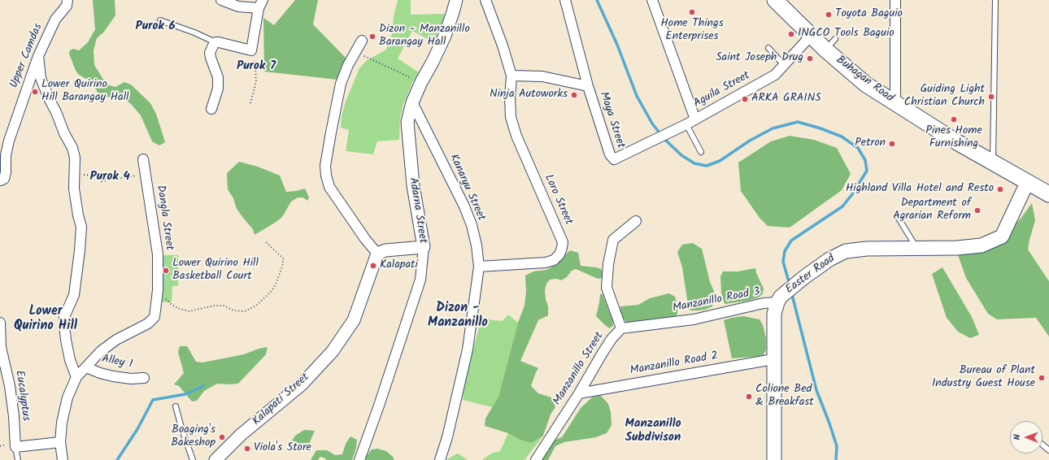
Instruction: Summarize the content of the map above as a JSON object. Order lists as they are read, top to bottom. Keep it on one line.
{"streets":{"main road":["Buhagan Road","Easter Road"],"street":["Upper Camdas","Aguila Street","Maya Street","Kanaryu Street","Loro Street","Adarna Street","Dangla Street","Manzanillo Road 3","Alley 1","Manzanillo Road 2","Manzanillo Street","Eucalyptus","Kalapati Street"]},"crossings":[["Buhagan Road","Aguila Street"],["Buhagan Road","Easter Road"],["Aguila Street","Maya Street"],["Kanaryu Street","Loro Street"],["Kanaryu Street","Adarna Street"],["Dangla Street","Alley 1"],["Easter Road","Manzanillo Road 3"],["Easter Road","Manzanillo Road 2"],["Manzanillo Road 3","Manzanillo Street"],["Manzanillo Road 2","Manzanillo Street"]],"districts":["Purok 6","Purok 7","Purok 4","Dizon - Manzanillo","Lower Quirino Hill","Manzanillo Subdivison"],"places":["Home Things Enterprises","Toyota Baguio","INGCO Tools Baguio","Dizon - Manzanillo Barangay Hall","Saint Joseph Drug","Lower Quirino Hill Barangay Hall","Ninja Autoworks","Guiding Light Christian Church","ARKA GRAINS","Pines Home Furnishing","Petron","Highland Villa Hotel and Resto","Department of Agrarian Reform","Kalapati","Lower Quirino Hill Basketball Court","Bureau of Plant Industry Guest House","Colione Bed & Breakfast","Boaging's Bakeshop","Viola's Store"],"north":"left"}
